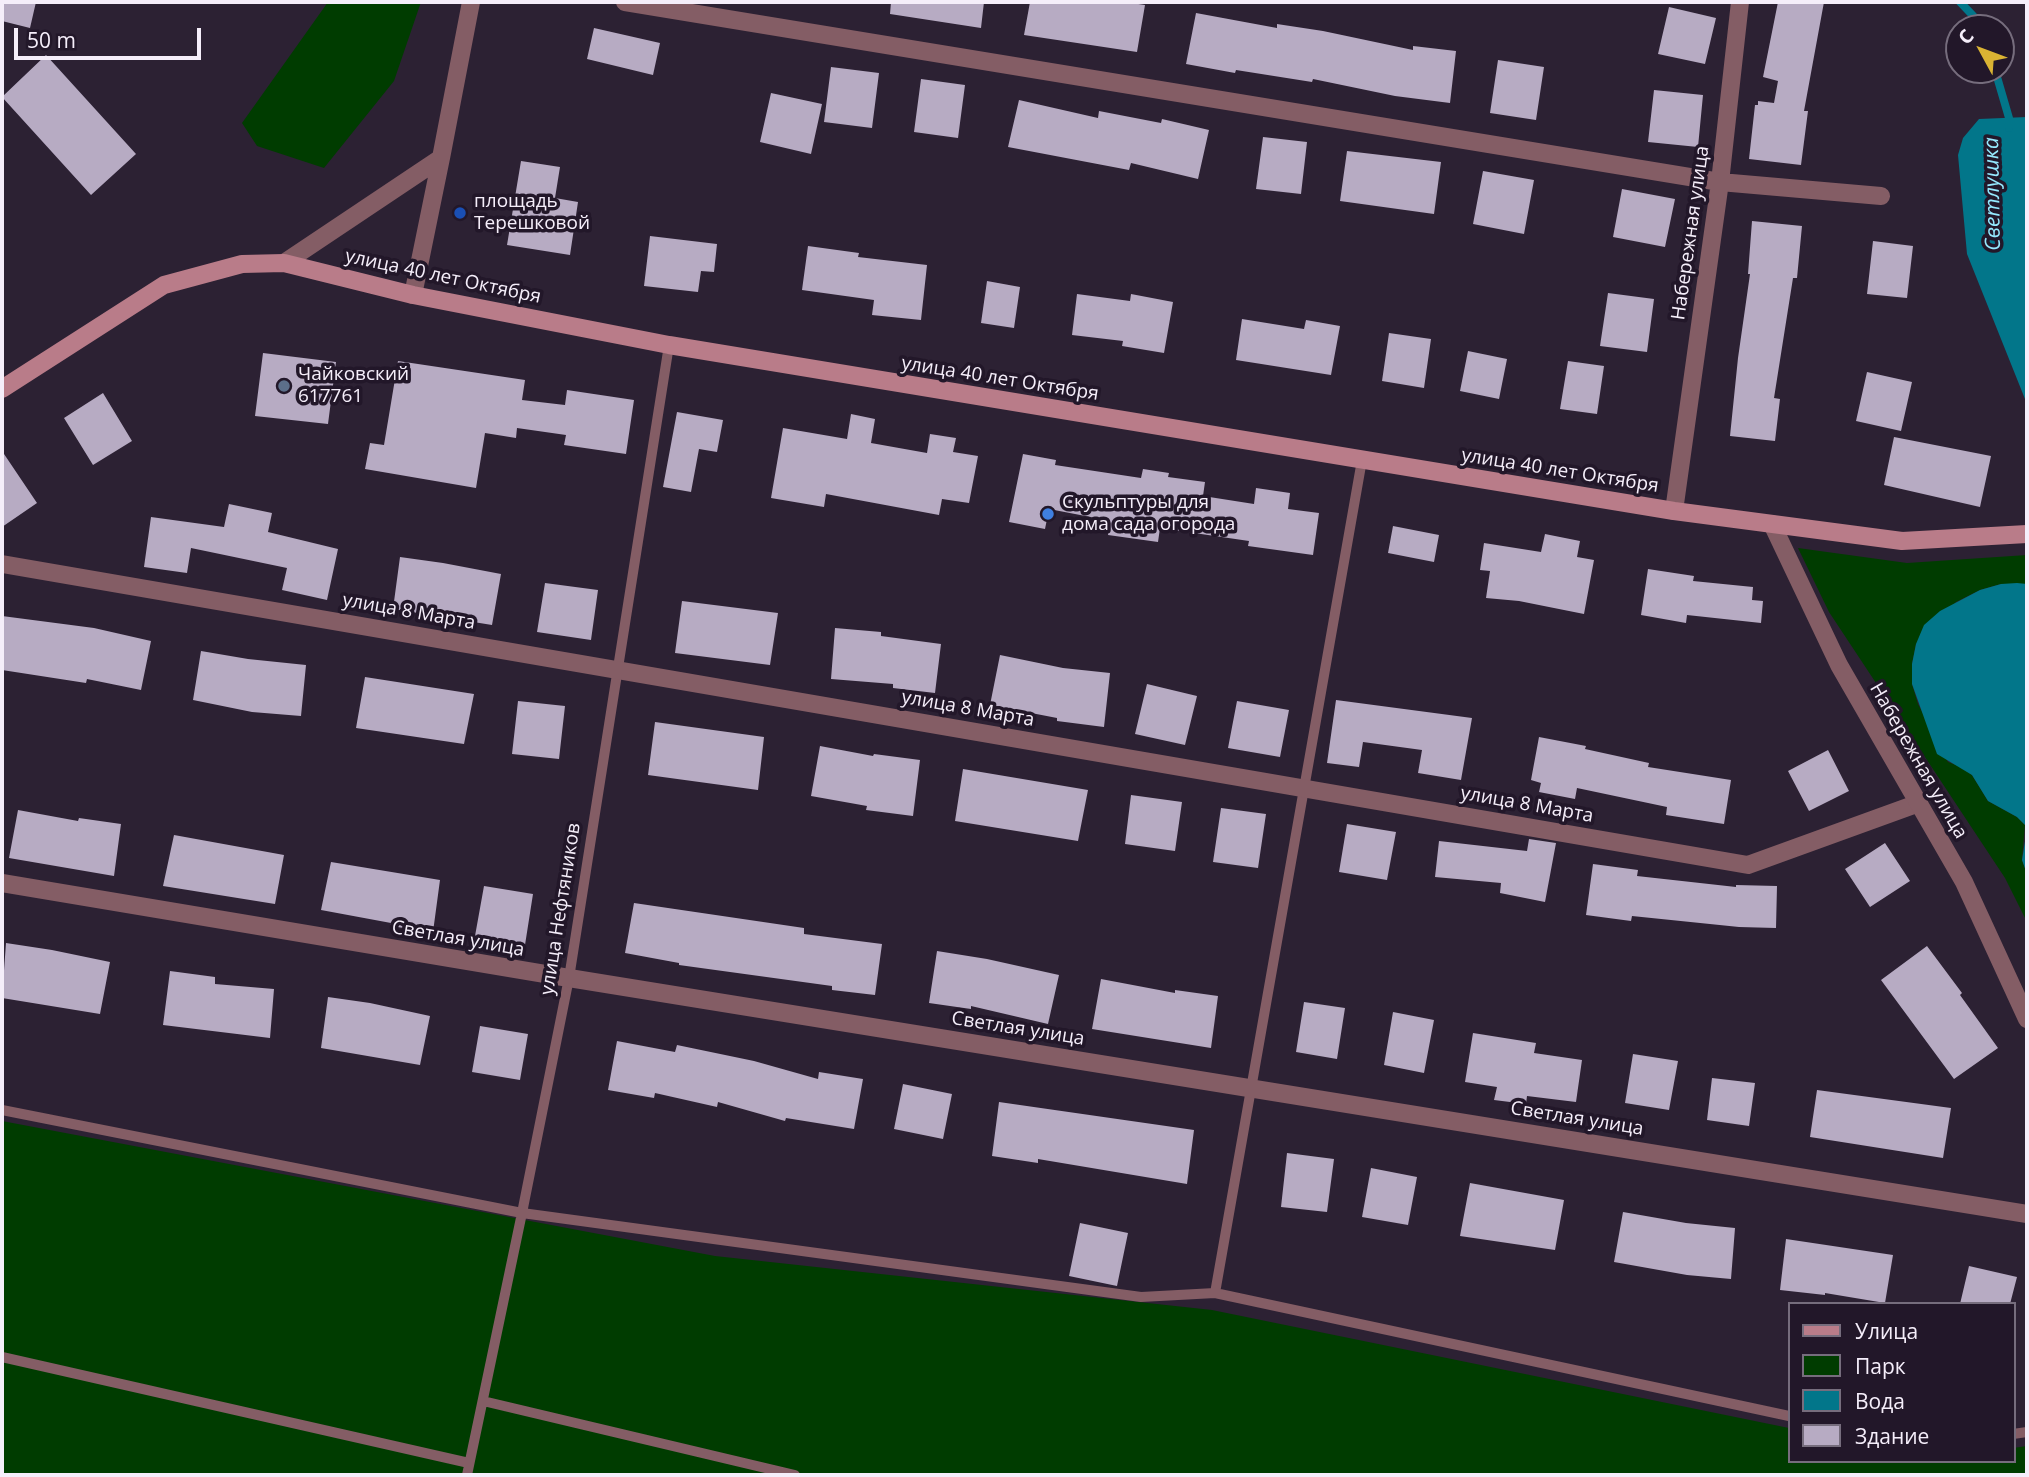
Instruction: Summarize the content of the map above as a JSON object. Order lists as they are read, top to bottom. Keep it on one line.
{"streets":{"main road":["улица 40 лет Октября"],"street":["Набережная улица","улица 8 Марта","Светлая улица"],"lane":["улица Нефтяников"]},"crossings":[["Набережная улица","улица 40 лет Октября"],["Набережная улица","улица 8 Марта"],["улица 40 лет Октября","улица Нефтяников"],["улица 8 Марта","улица Нефтяников"],["улица Нефтяников","Светлая улица"]],"water":["Светлушка"],"places":["площадь Терешковой","Чайковский 617761","Скульптуры для дома сада огорода"],"legend":["Улица","Парк","Вода","Здание"],"scale_bar":"50 m","north":"top left"}
